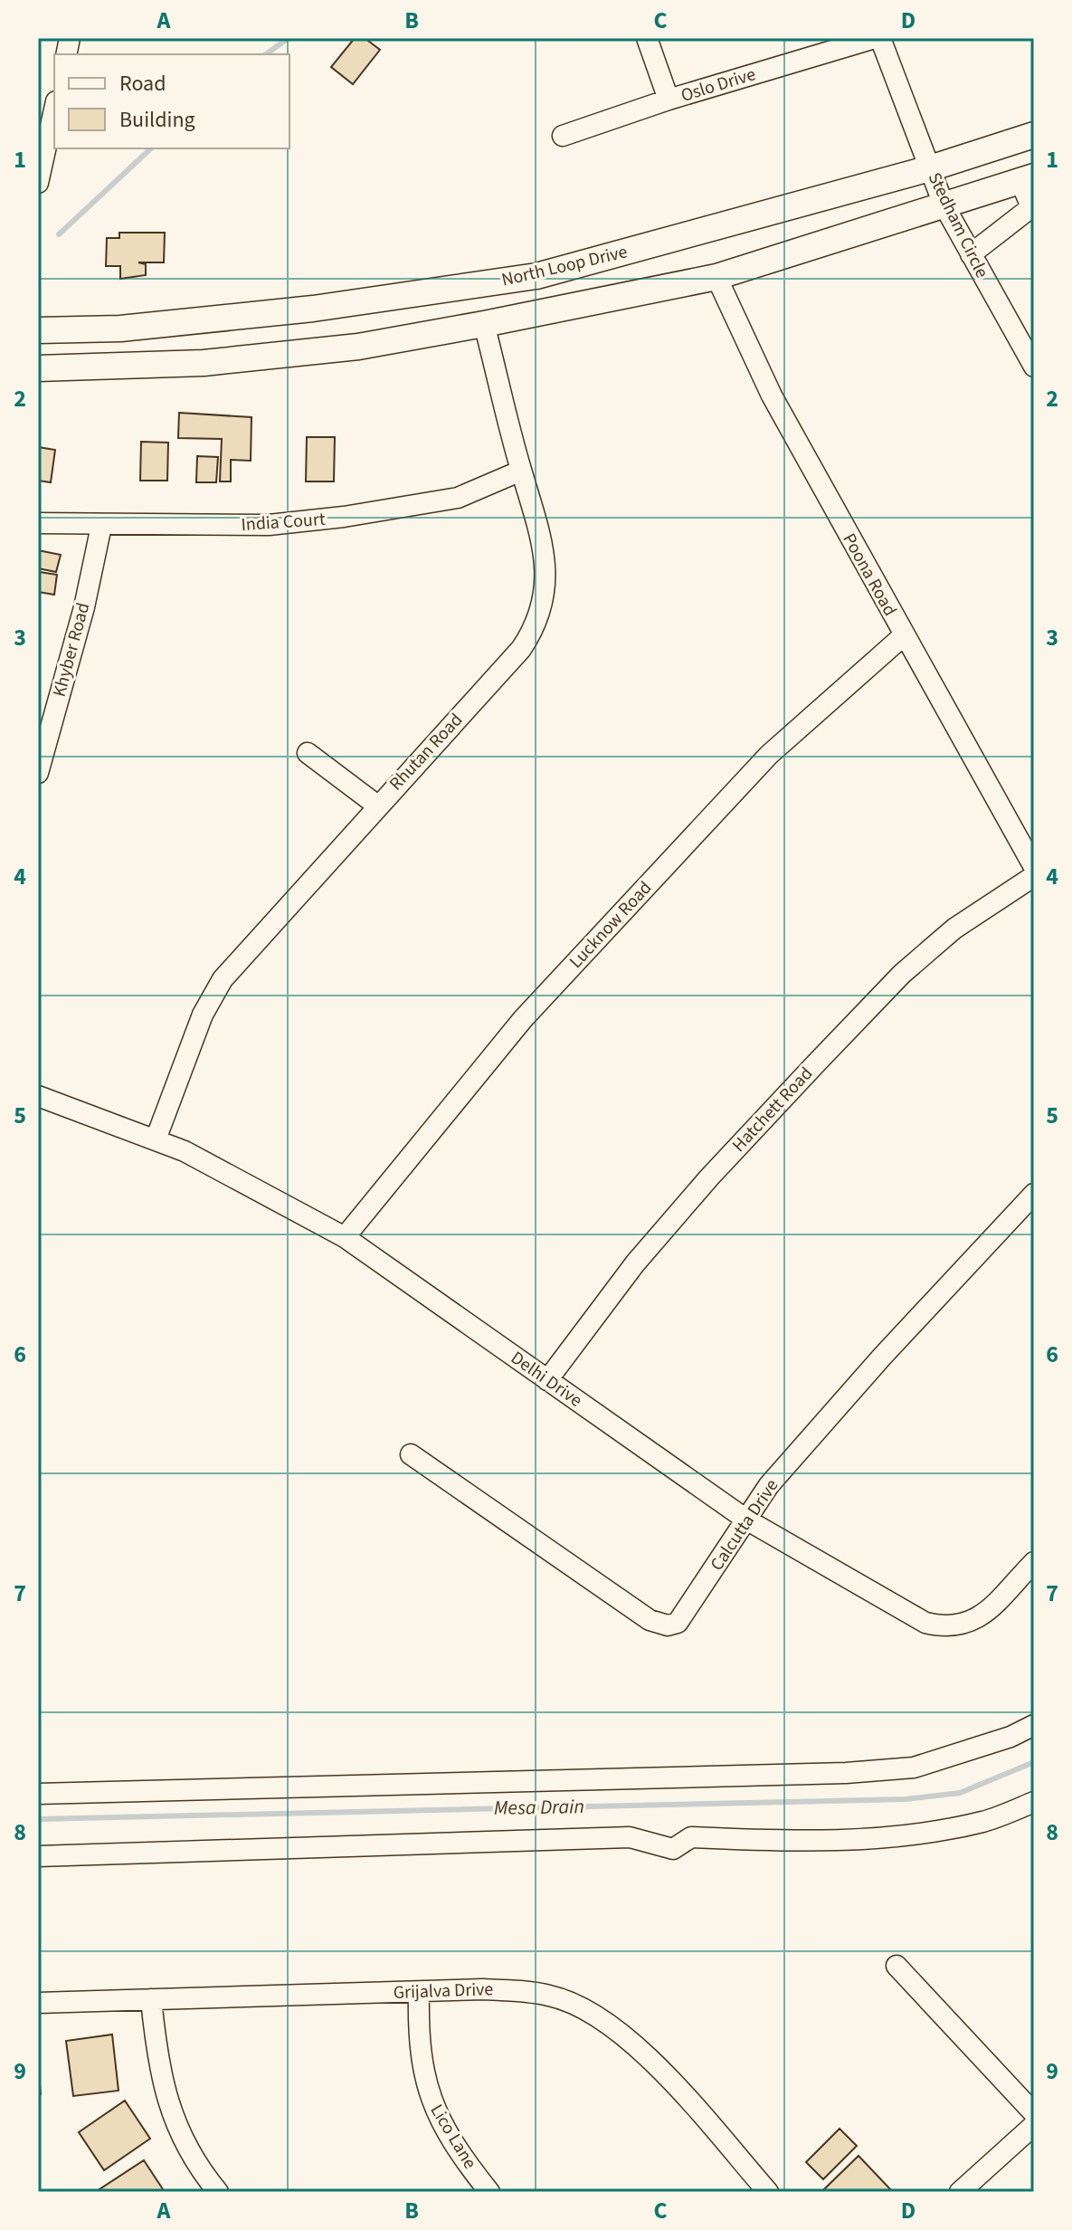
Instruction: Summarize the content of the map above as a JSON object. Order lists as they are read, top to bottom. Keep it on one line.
{"streets":{"main road":["North Loop Drive"],"street":["Oslo Drive","Stedham Circle","India Court","Poona Road","Khyber Road","Rhutan Road","Lucknow Road","Hatchett Road","Delhi Drive","Calcutta Drive","Grijalva Drive","Lico Lane"]},"crossings":[["Oslo Drive","Stedham Circle"],["Stedham Circle","North Loop Drive"],["India Court","Khyber Road"],["India Court","Rhutan Road"],["Poona Road","Lucknow Road"],["Rhutan Road","Delhi Drive"],["Lucknow Road","Delhi Drive"],["Hatchett Road","Delhi Drive"],["Delhi Drive","Calcutta Drive"],["Grijalva Drive","Lico Lane"]],"water":["Mesa Drain"],"legend":["Road","Building"],"grid":{"columns":["A","B","C","D"],"rows":["1","2","3","4","5","6","7","8","9"]}}
